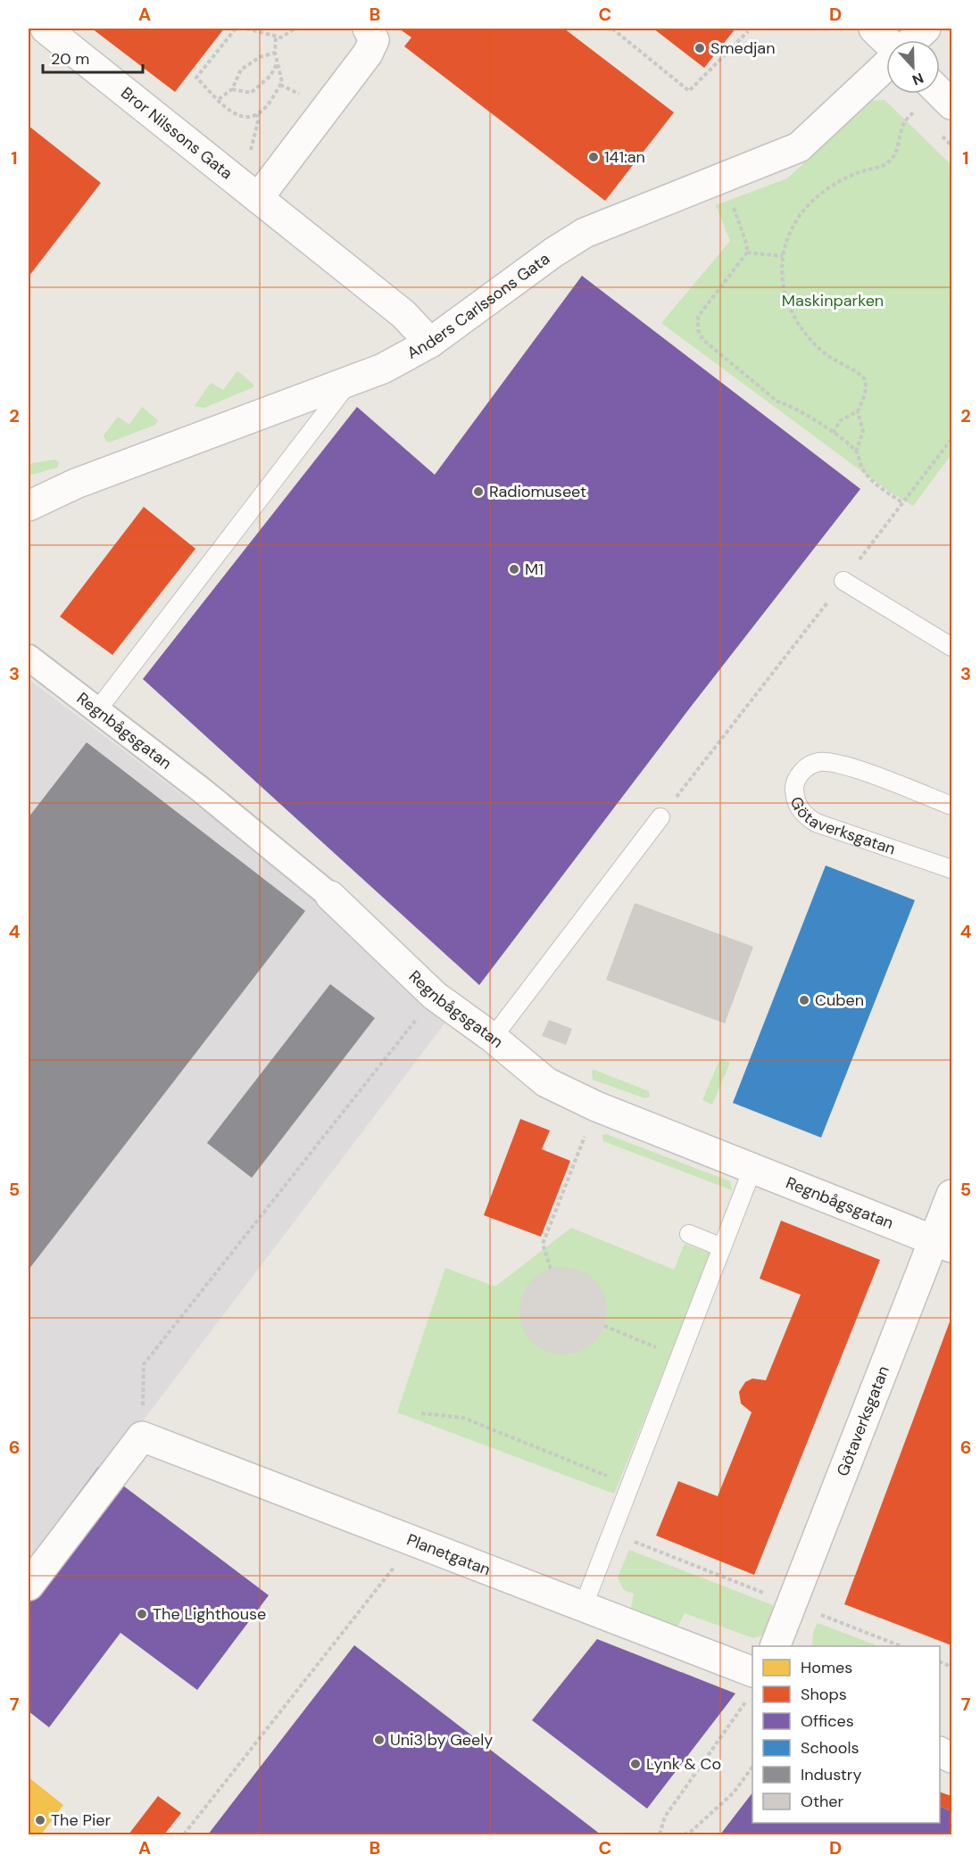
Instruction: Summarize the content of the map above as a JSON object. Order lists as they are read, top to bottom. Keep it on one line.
{"streets":{"street":["Bror Nilssons Gata","Anders Carlssons Gata","Regnbågsgatan","Götaverksgatan","Planetgatan"]},"crossings":[["Bror Nilssons Gata","Anders Carlssons Gata"],["Regnbågsgatan","Götaverksgatan"]],"parks":["Maskinparken"],"places":["Smedjan","141:an","Radiomuseet","M1","Cuben","The Lighthouse","Uni3 by Geely","Lynk & Co","The Pier"],"legend":["Homes","Shops","Offices","Schools","Industry","Other"],"scale_bar":"20 m","north":"bottom","grid":{"columns":["A","B","C","D"],"rows":["1","2","3","4","5","6","7"]}}
